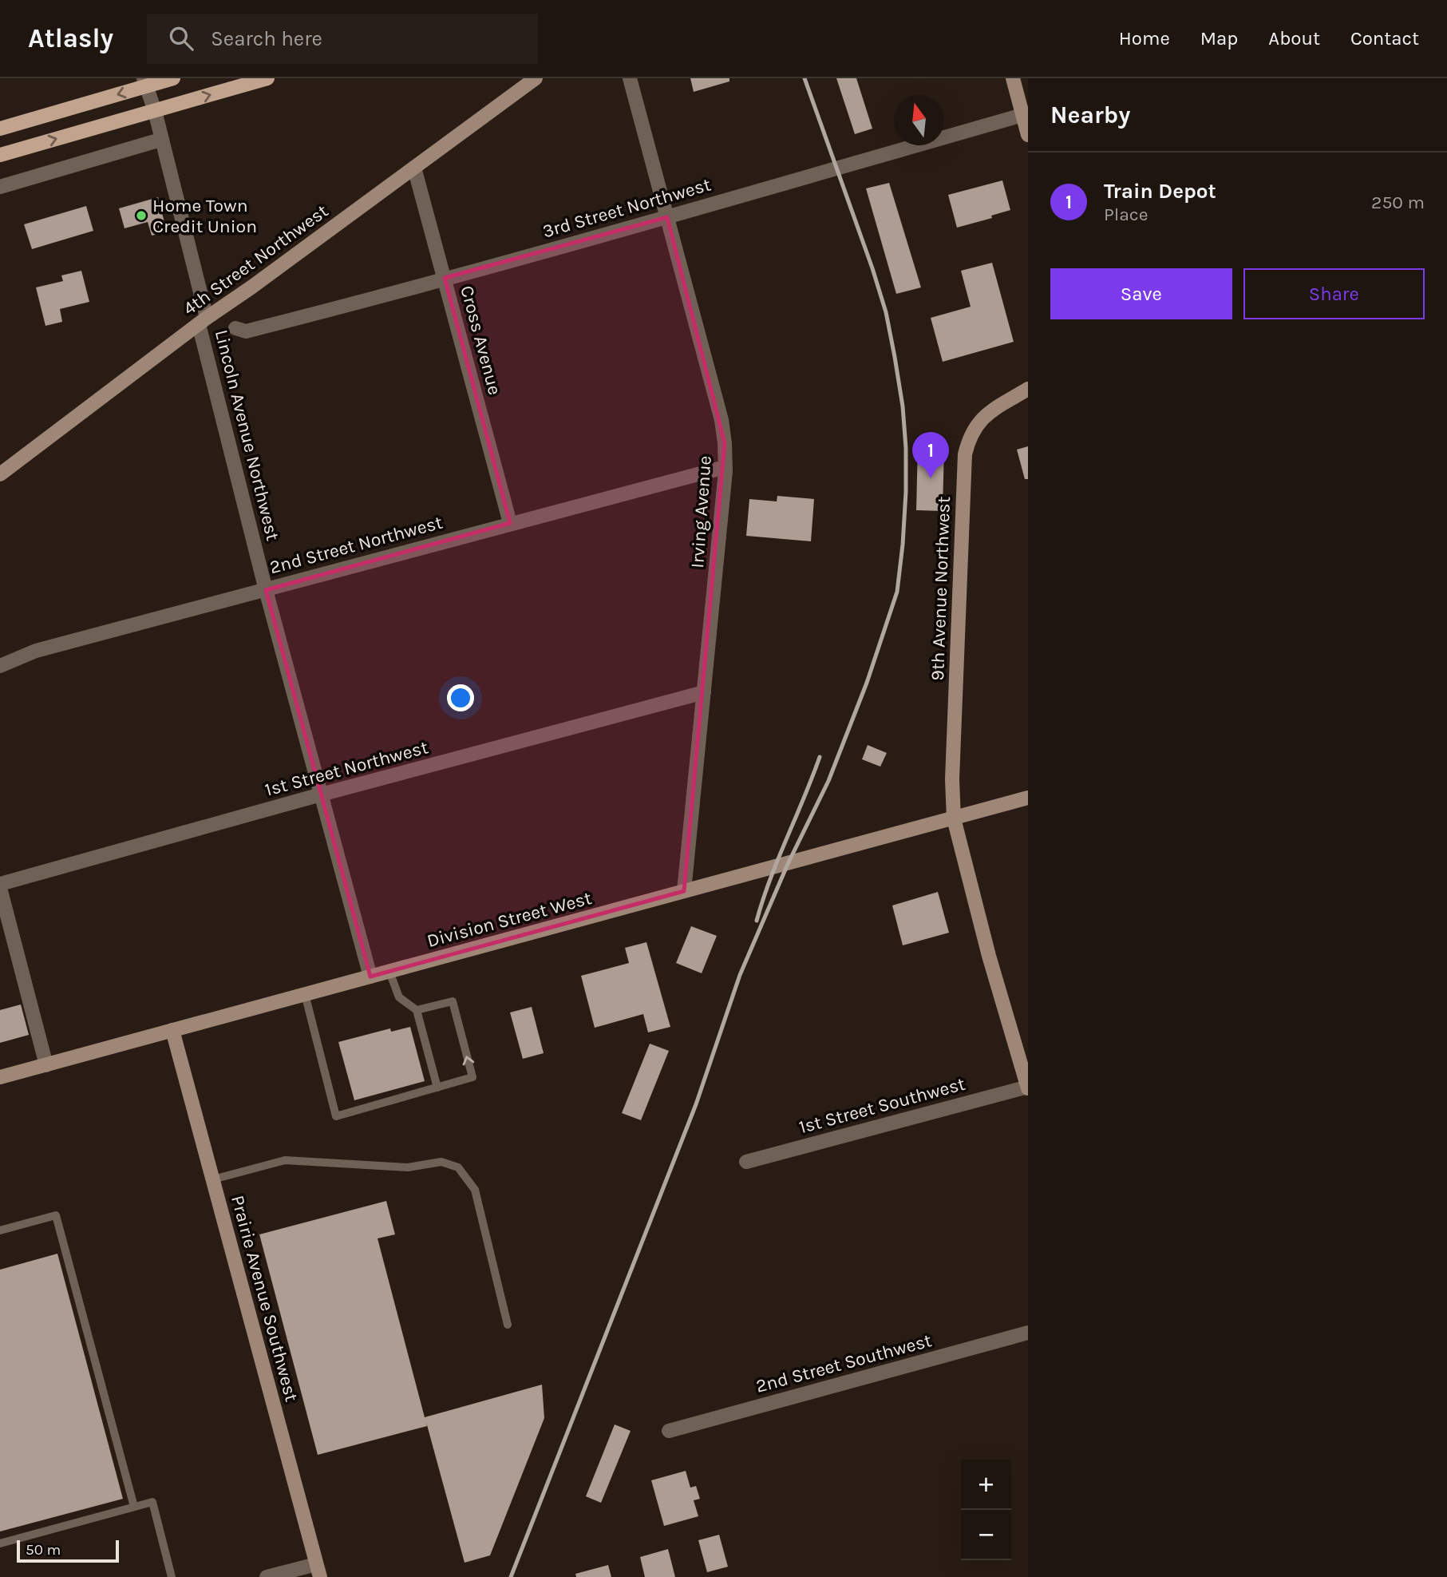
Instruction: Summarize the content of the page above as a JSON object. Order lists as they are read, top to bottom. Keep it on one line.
{"streets":{"street":["3rd Street Northwest","4th Street Northwest","Cross Avenue","Lincoln Avenue Northwest","Irving Avenue","2nd Street Northwest","9th Avenue Northwest","1st Street Northwest","Division Street West","1st Street Southwest","Prairie Avenue Southwest","2nd Street Southwest"]},"crossings":[["3rd Street Northwest","Cross Avenue"],["3rd Street Northwest","Irving Avenue"],["4th Street Northwest","Cross Avenue"],["4th Street Northwest","Lincoln Avenue Northwest"],["Cross Avenue","2nd Street Northwest"],["Lincoln Avenue Northwest","2nd Street Northwest"],["Lincoln Avenue Northwest","1st Street Northwest"],["Lincoln Avenue Northwest","Division Street West"],["Irving Avenue","2nd Street Northwest"],["Irving Avenue","1st Street Northwest"],["Irving Avenue","Division Street West"],["9th Avenue Northwest","Division Street West"],["9th Avenue Northwest","1st Street Southwest"],["Division Street West","Prairie Avenue Southwest"]],"places":["Home Town Credit Union"],"scale_bar":"50 m","north":"top","page":{"header":"Atlasly","search":"Search here","nav":["Home","Map","About","Contact"],"heading":"Nearby","list":[{"mark":"1","name":"Train Depot","note":"Place","value":"250 m"}],"buttons":["Save","Share"],"pins":"1","map_buttons":["+","−"],"scale":"50 m"}}
